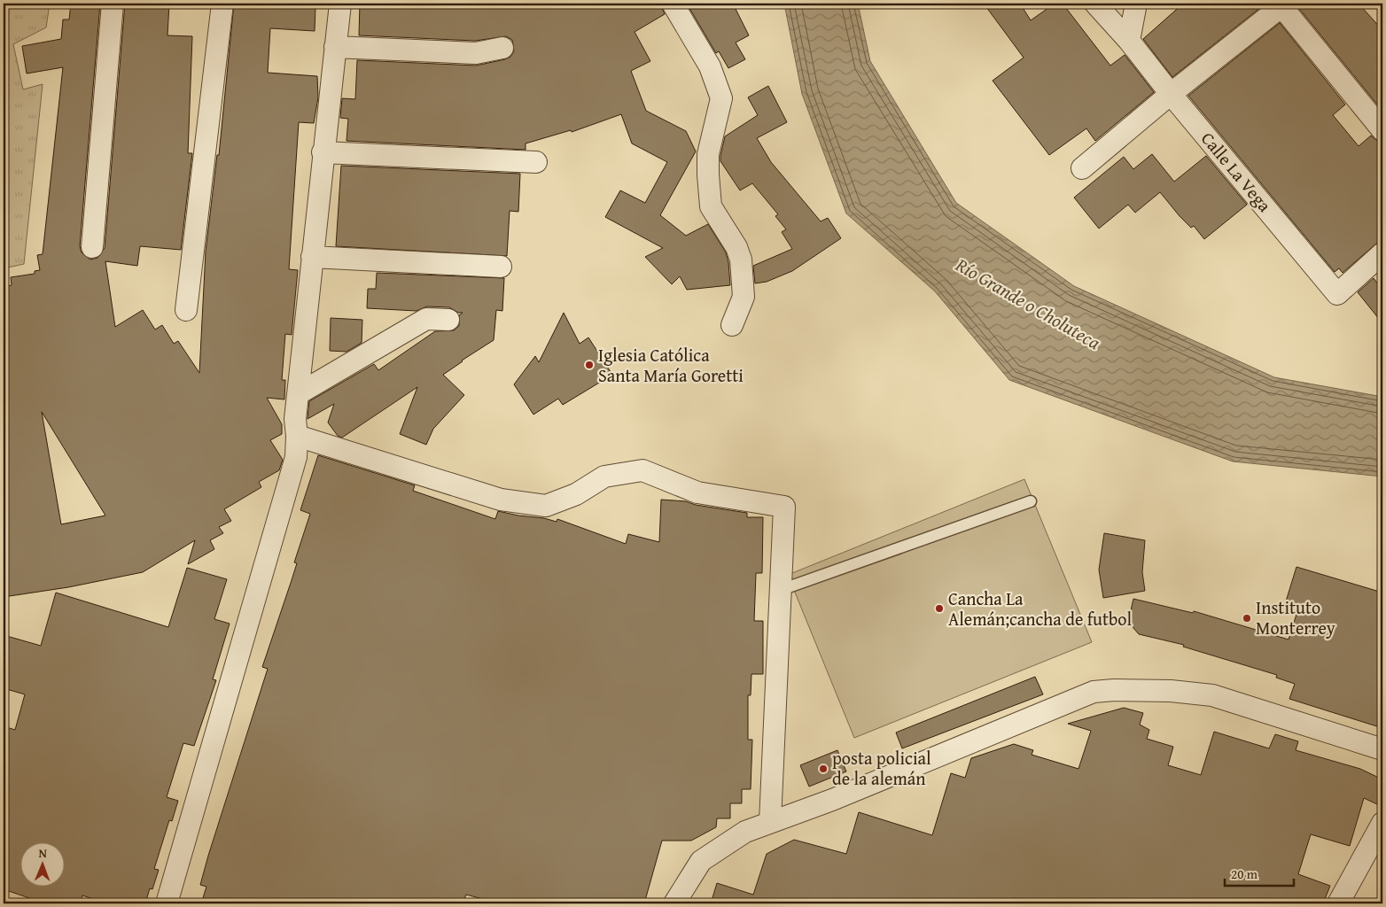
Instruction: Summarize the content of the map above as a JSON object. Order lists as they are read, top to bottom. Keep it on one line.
{"streets":{"street":["Calle La Vega"]},"water":["Río Grande o Choluteca"],"places":["Iglesia Católica Santa María Goretti","Cancha La Alemán;cancha de futbol","Instituto Monterrey","posta policial de la alemán"],"scale_bar":"20 m","north":"top"}
